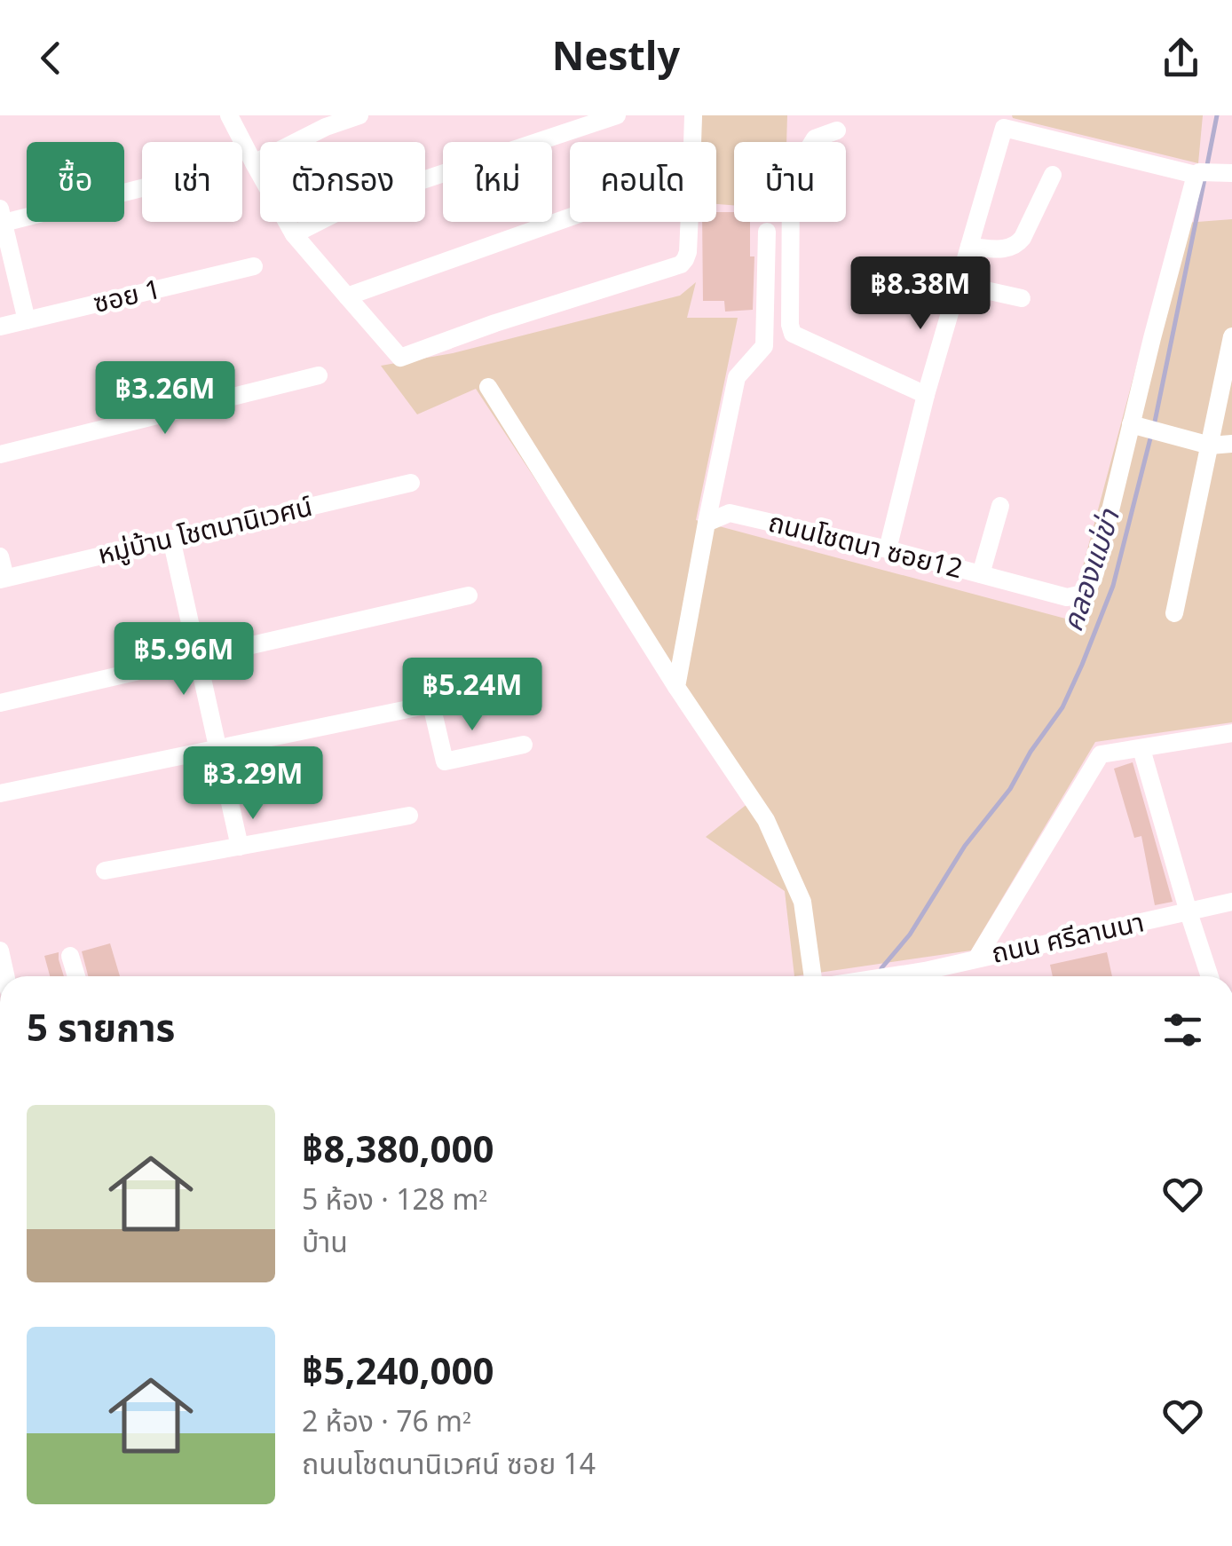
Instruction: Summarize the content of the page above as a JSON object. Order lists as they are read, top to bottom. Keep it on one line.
{"streets":{"street":["ซอย 1","หมู่บ้าน โชตนานิเวศน์","ถนนโชตนา ซอย12","ถนน ศรีลานนา"]},"water":["คลองแม่ข่า"],"page":{"header":"Nestly","chip":["ซื้อ","เช่า","ตัวกรอง","ใหม่","คอนโด","บ้าน"],"price":["฿8.38M","฿3.26M","฿5.96M","฿5.24M","฿3.29M"],"heading":"5 รายการ","list":[{"name":"฿8,380,000","note":"5 ห้อง · 128 m² · บ้าน"},{"name":"฿5,240,000","note":"2 ห้อง · 76 m² · ถนนโชตนานิเวศน์ ซอย 14"}]}}
